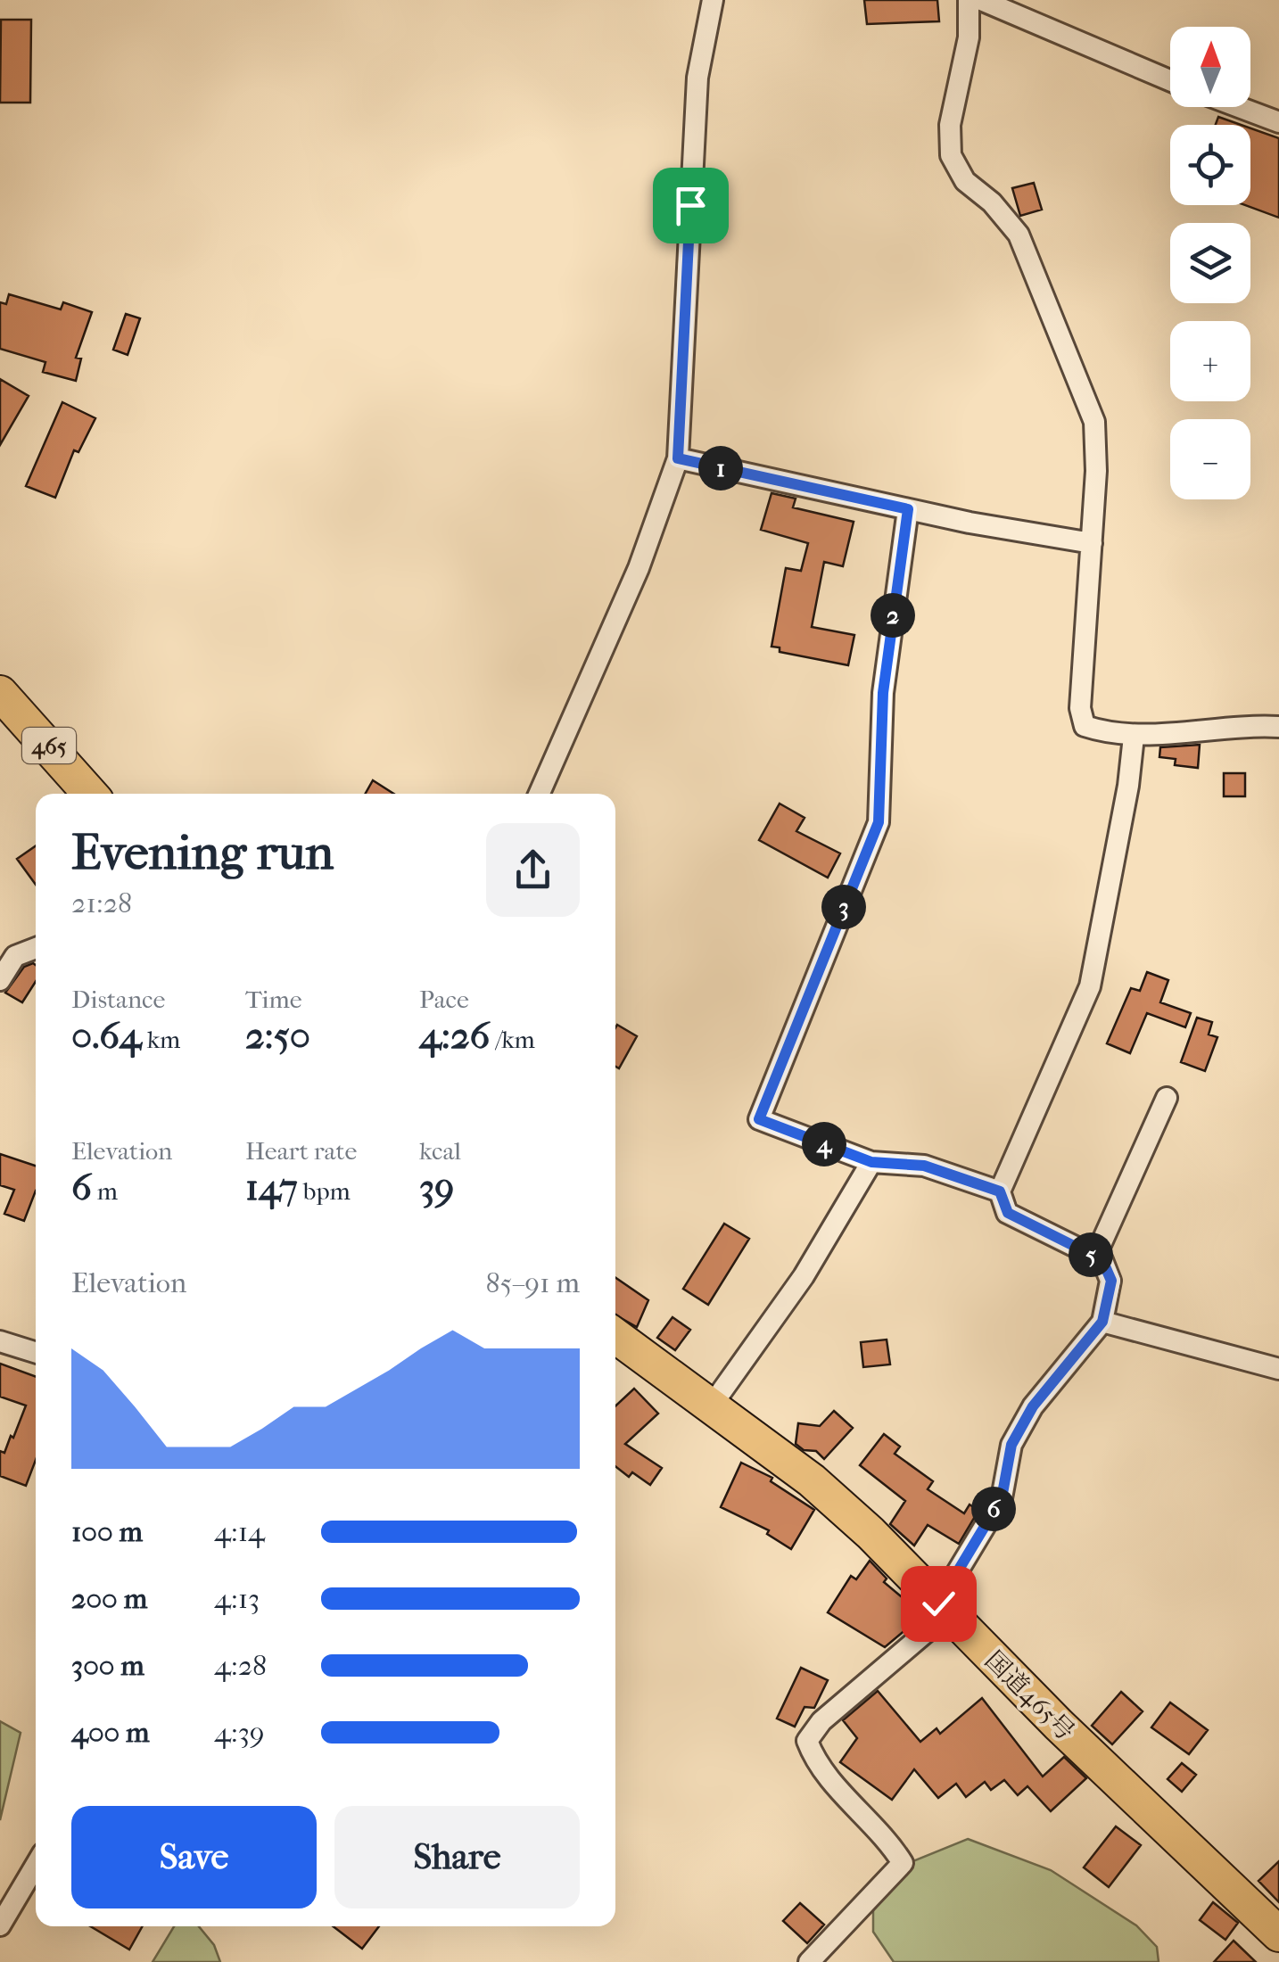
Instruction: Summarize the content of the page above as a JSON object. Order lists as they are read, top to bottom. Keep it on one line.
{"streets":{"highway":["465","国道465号"]},"north":"top","page":{"map_buttons":["+","−"],"pins":["1","2","3","4","5","6"],"heading":["Evening run","21:28"],"stats":[["Distance","0.64 km"],["Time","2:50"],["Pace","4:26 /km"],["Elevation","6 m"],["Heart rate","147 bpm"],["kcal","39"]],"chart":["Elevation","85–91 m"],"list":[{"name":"100 m","note":"4:14"},{"name":"200 m","note":"4:13"},{"name":"300 m","note":"4:28"},{"name":"400 m","note":"4:39"}],"buttons":["Save","Share"]}}
